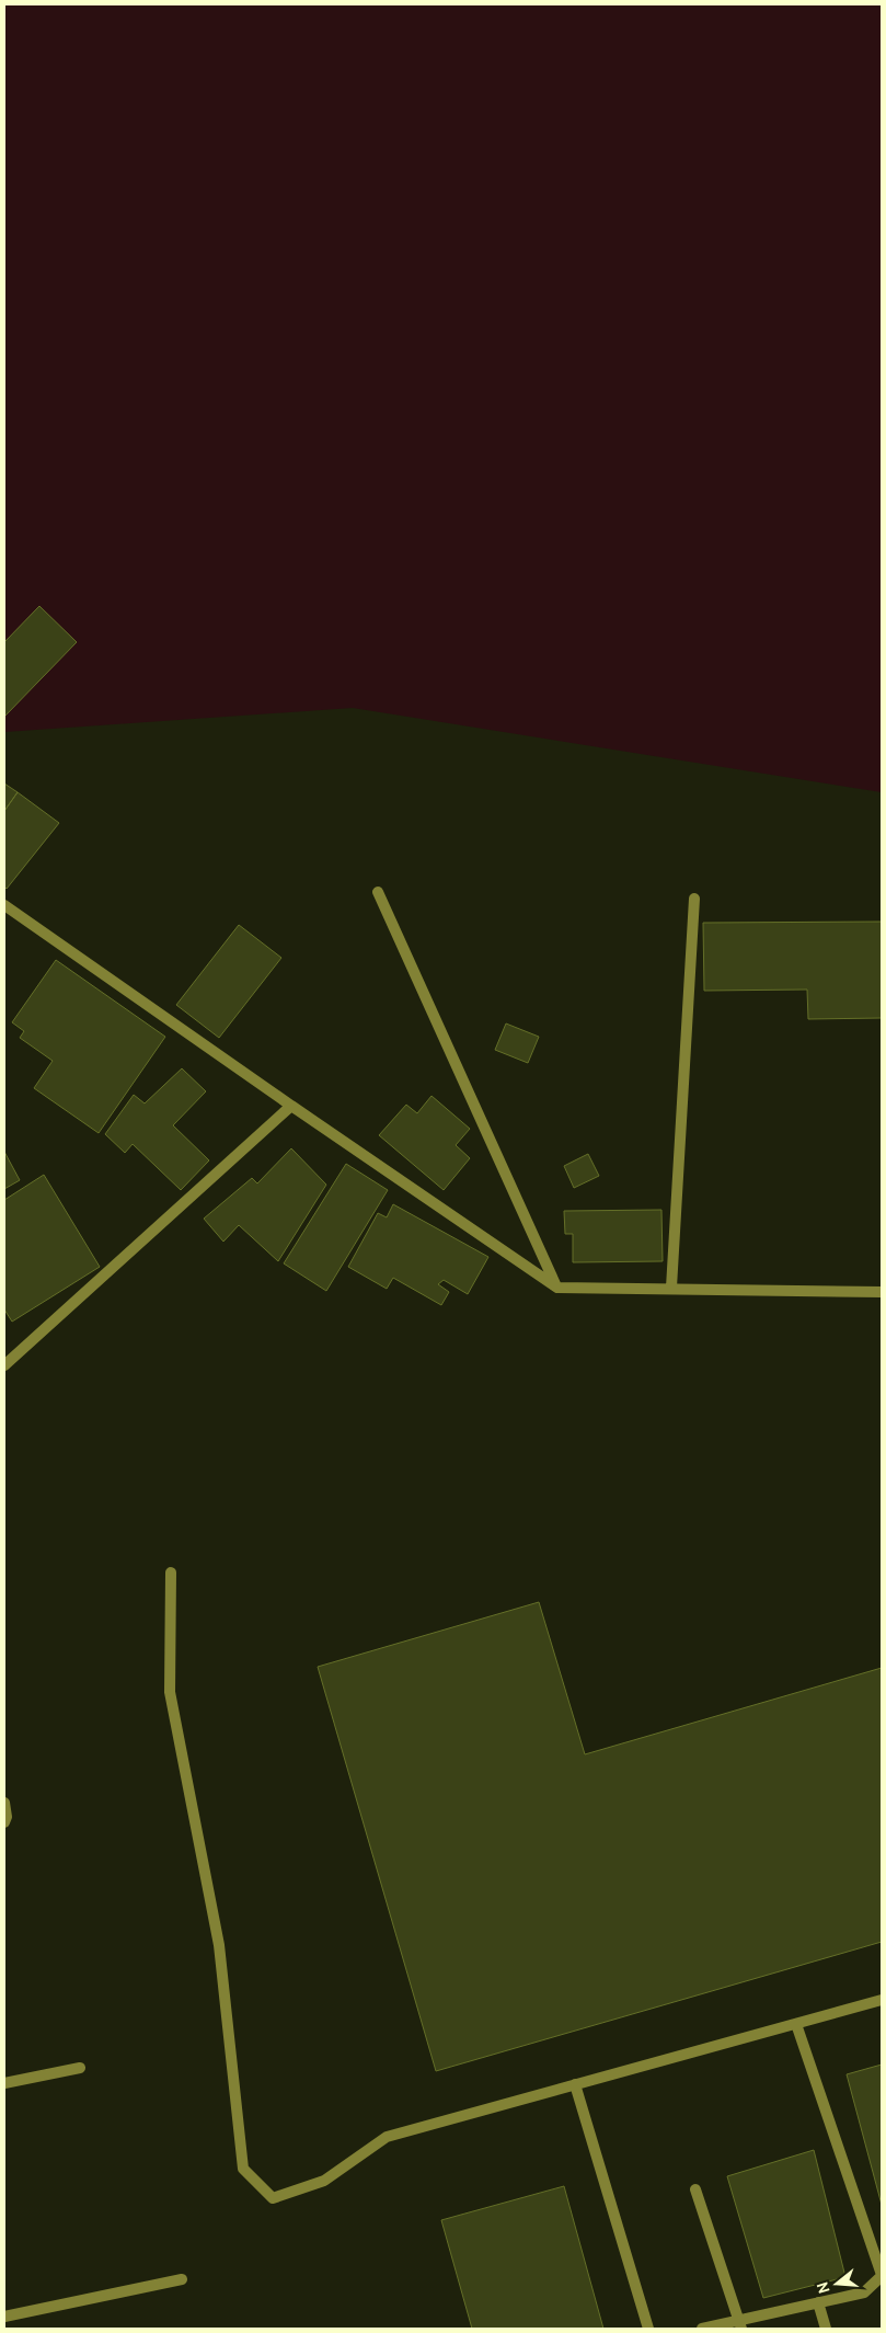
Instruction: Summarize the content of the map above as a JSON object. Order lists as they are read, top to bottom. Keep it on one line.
{"north":"left"}
